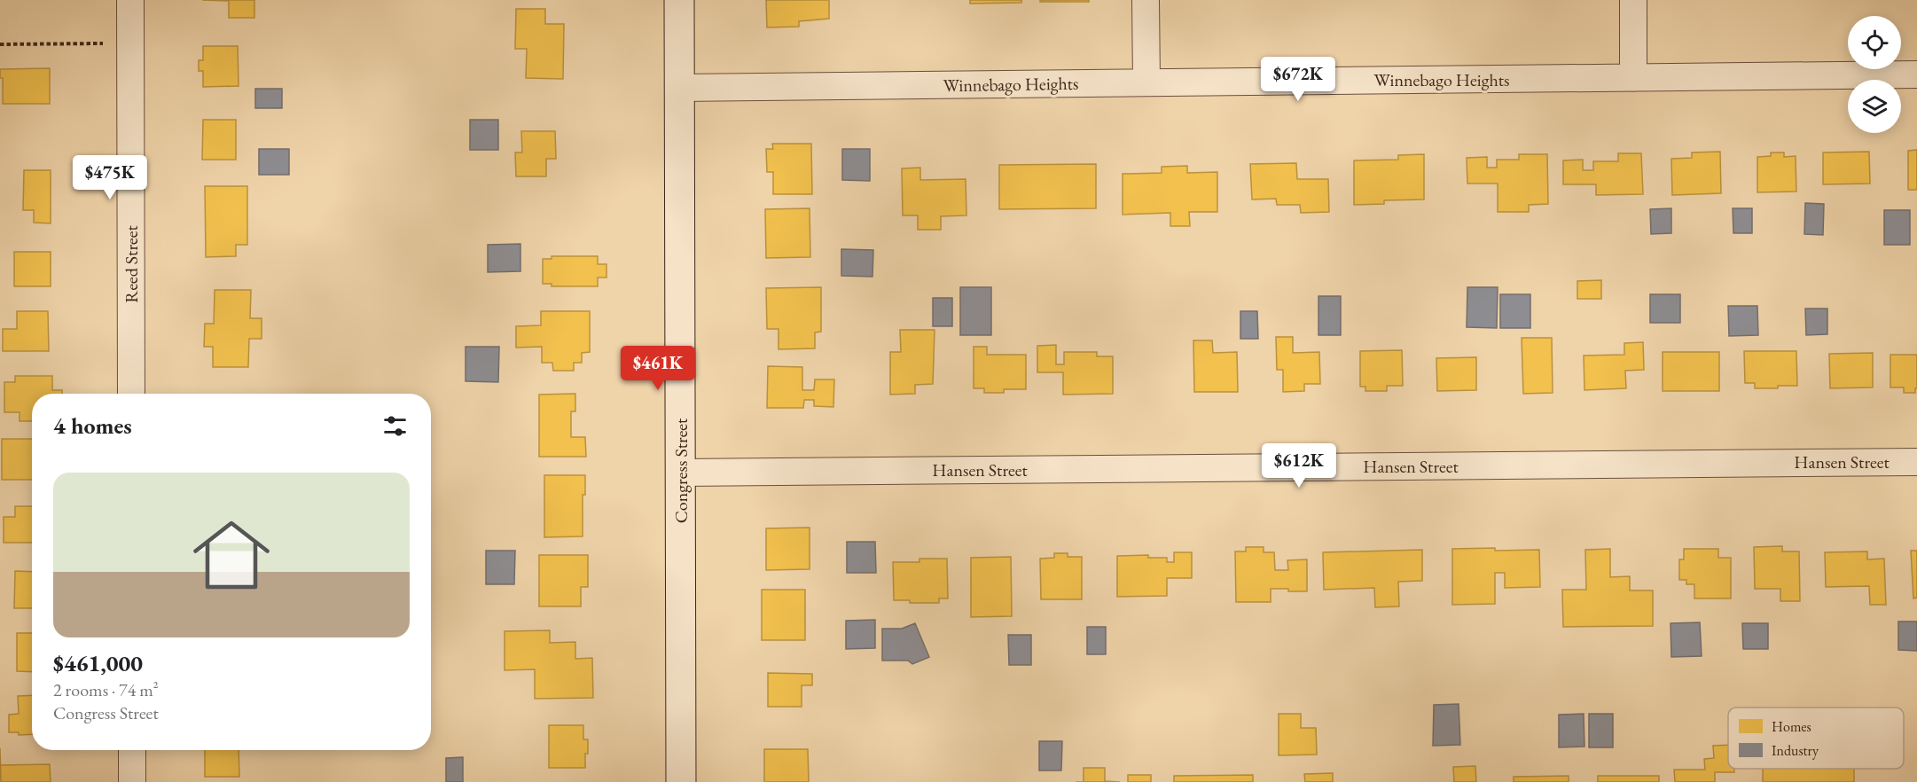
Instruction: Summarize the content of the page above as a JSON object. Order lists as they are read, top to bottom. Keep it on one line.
{"streets":{"street":["Winnebago Heights","Reed Street","Hansen Street","Congress Street"]},"crossings":[["Winnebago Heights","Congress Street"],["Hansen Street","Congress Street"]],"legend":["Homes","Industry"],"page":{"price":["$672K","$475K","$461K","$612K"],"heading":"4 homes","list":[{"name":"$461,000","note":"2 rooms · 74 m² · Congress Street"}]}}
